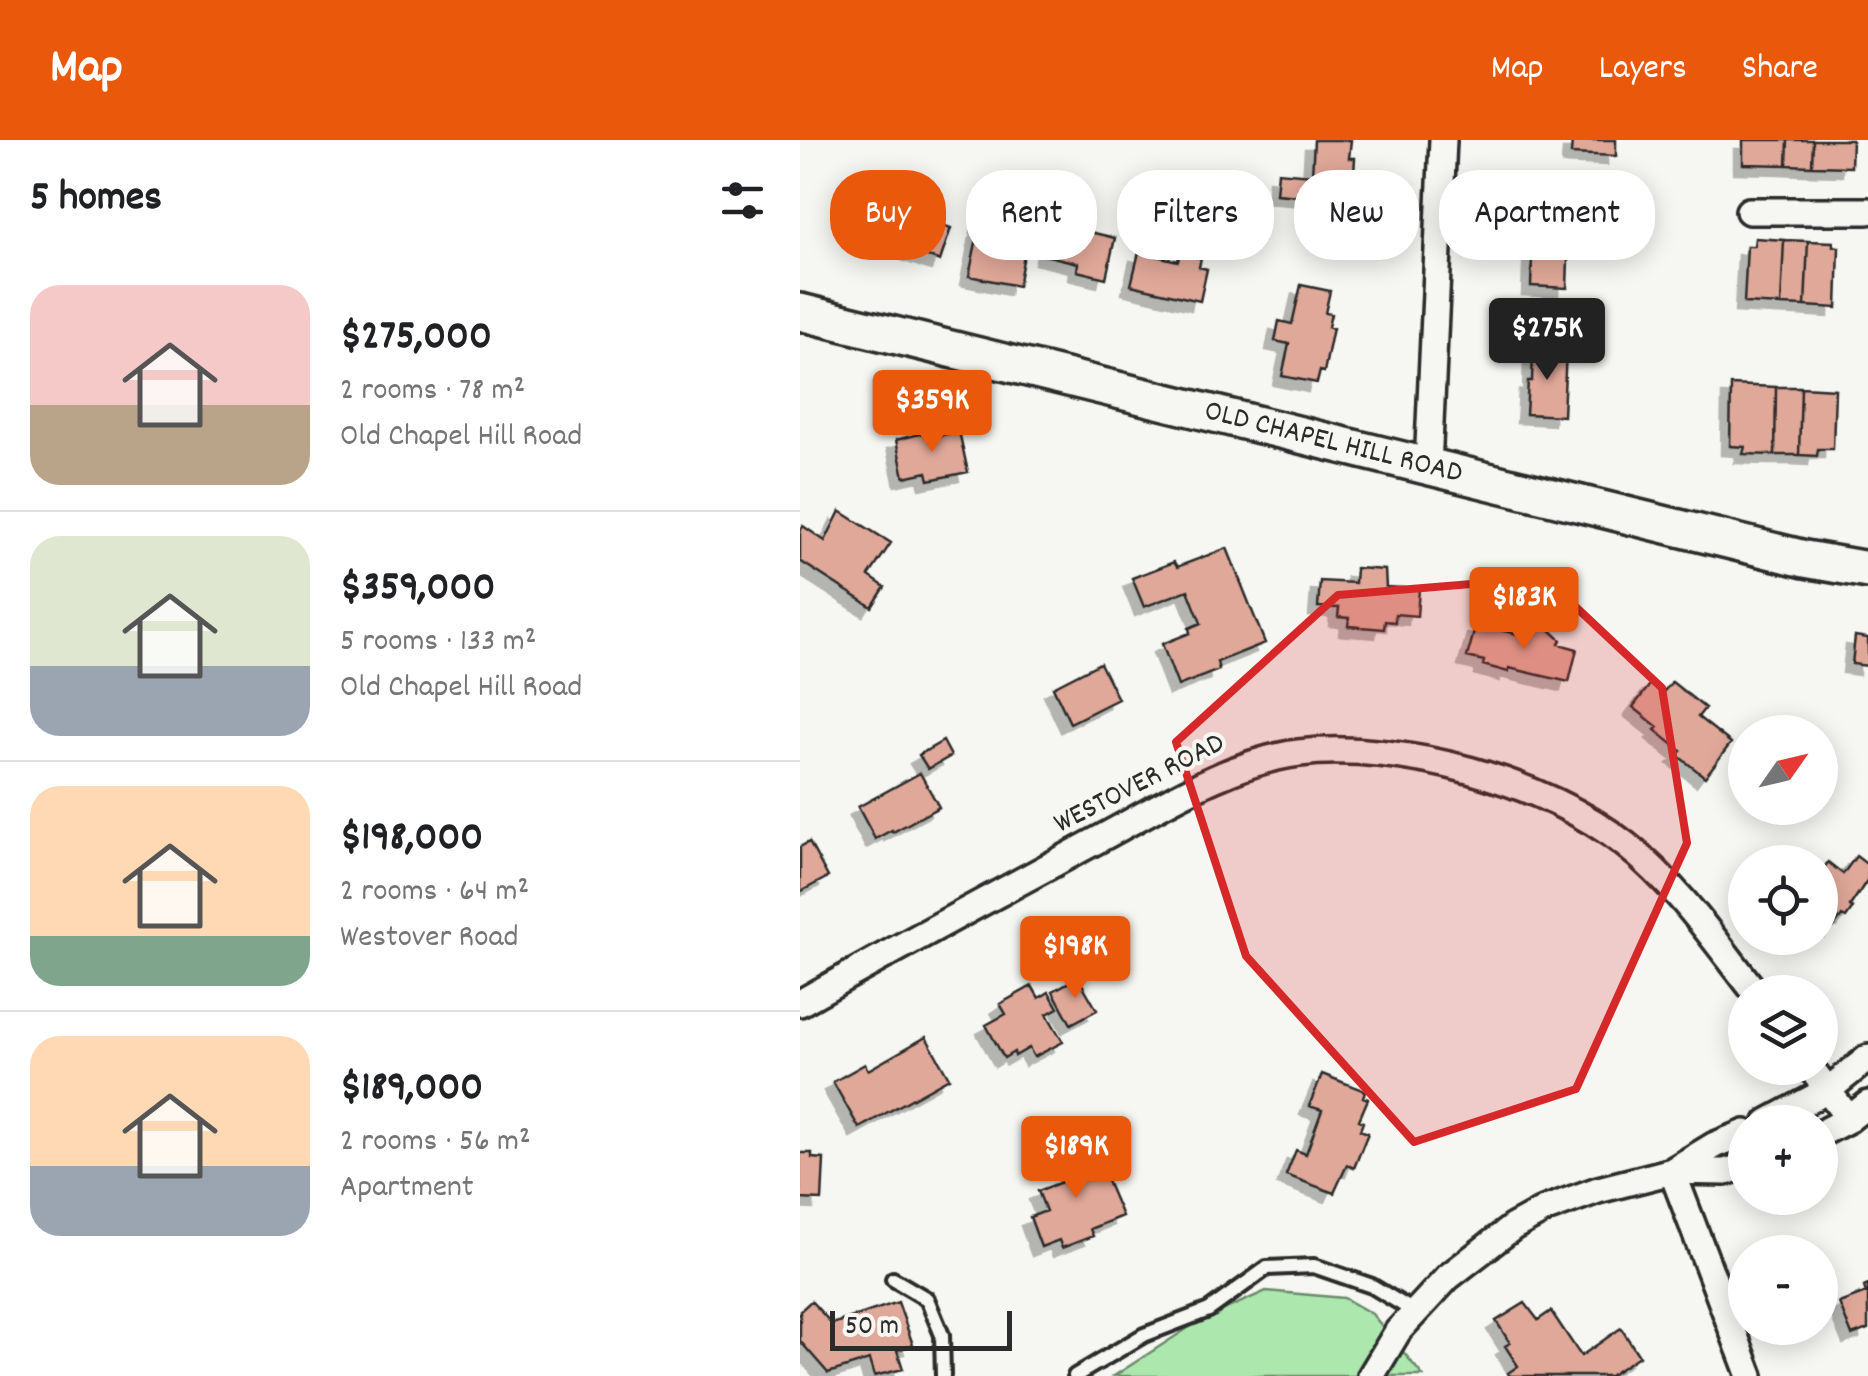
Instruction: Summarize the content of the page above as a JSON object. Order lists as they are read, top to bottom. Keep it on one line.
{"streets":{"street":["OLD CHAPEL HILL ROAD","WESTOVER ROAD"]},"scale_bar":"50 m","north":"top right","page":{"header":"Map","nav":["Map","Layers","Share"],"heading":"5 homes","chip":["Buy","Rent","Filters","New","Apartment"],"list":[{"name":"$275,000","note":"2 rooms · 78 m² · Old Chapel Hill Road"},{"name":"$359,000","note":"5 rooms · 133 m² · Old Chapel Hill Road"},{"name":"$198,000","note":"2 rooms · 64 m² · Westover Road"},{"name":"$189,000","note":"2 rooms · 56 m² · Apartment"}],"price":["$275K","$359K","$183K","$198K","$189K"],"map_buttons":["+","−"],"scale":"50 m"}}
